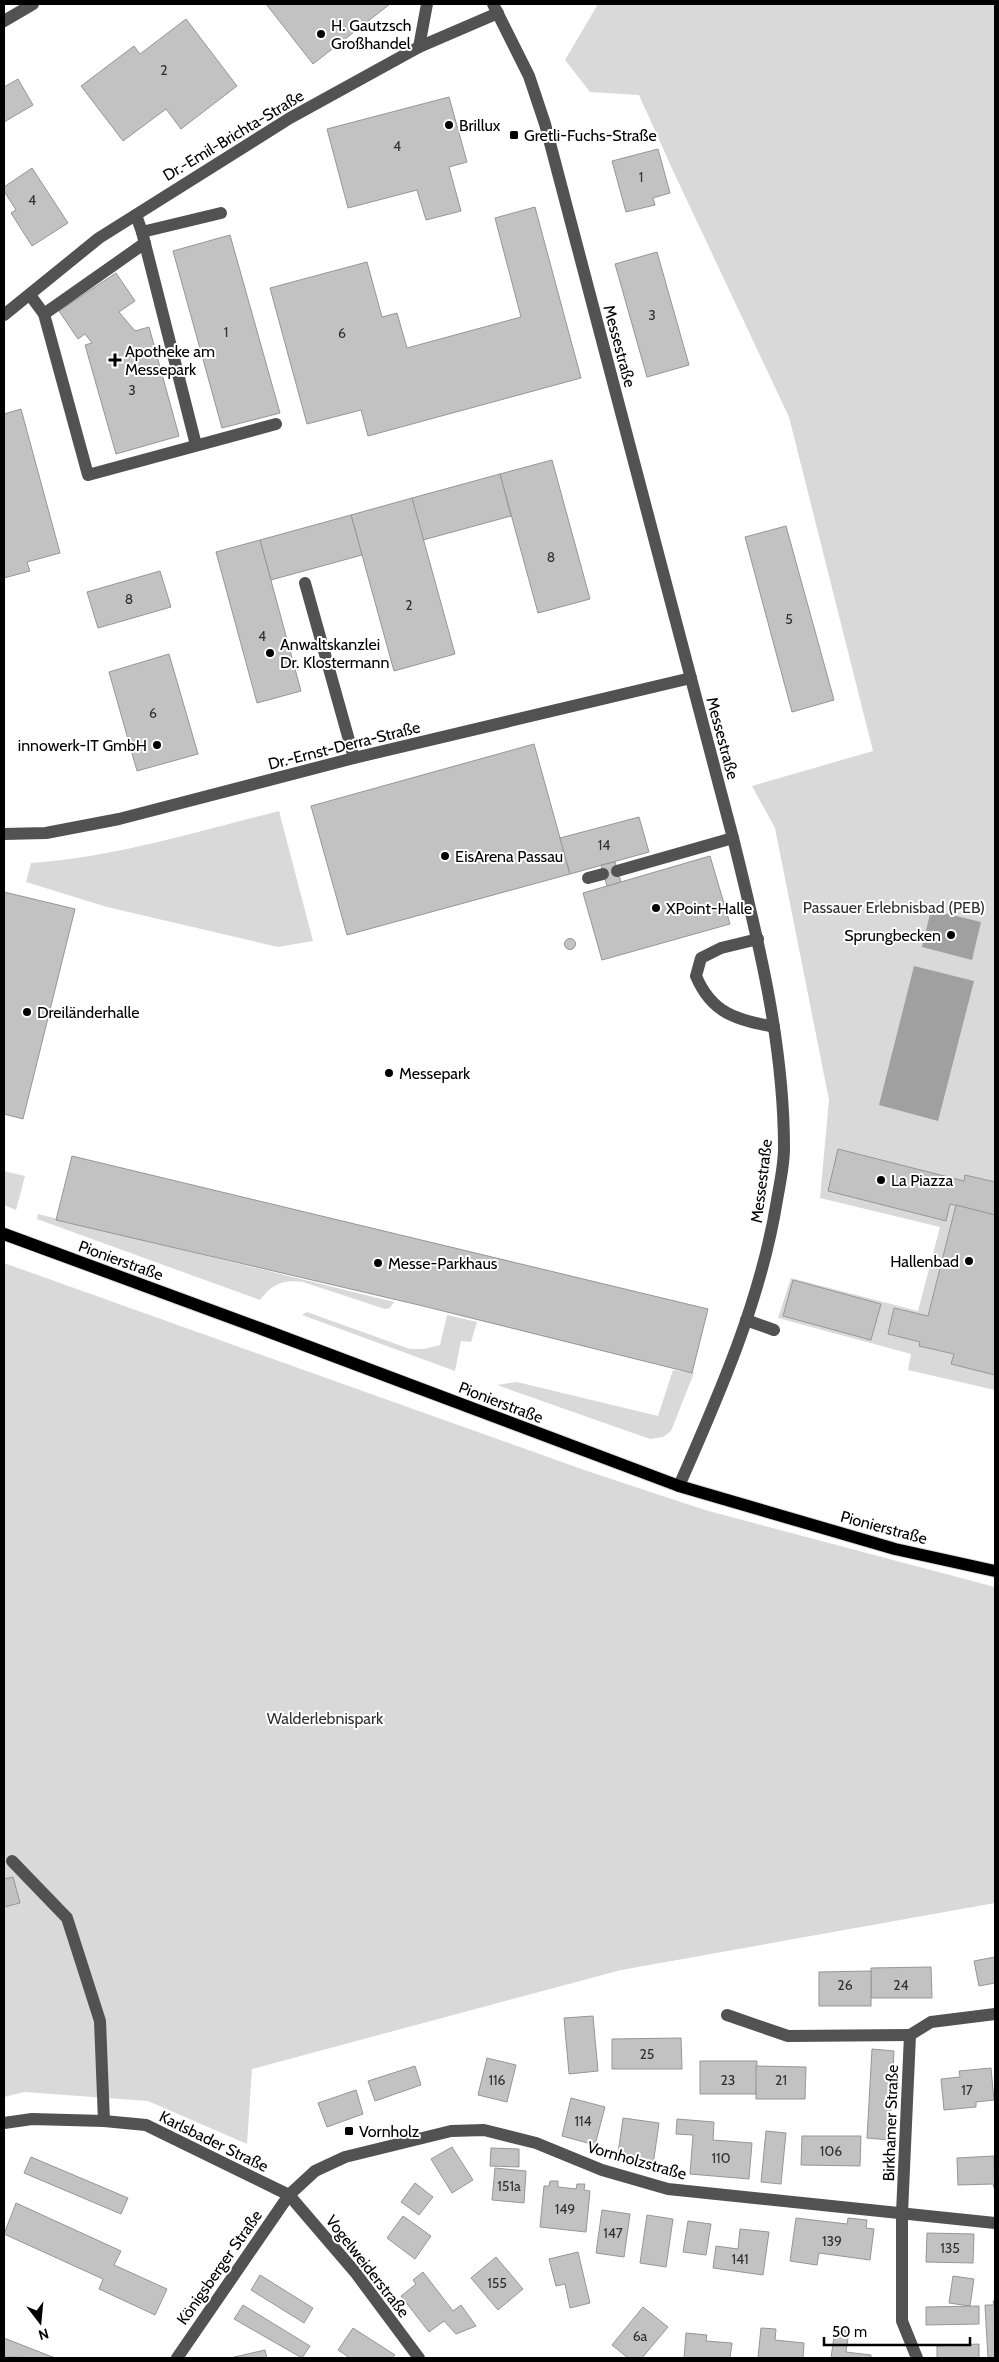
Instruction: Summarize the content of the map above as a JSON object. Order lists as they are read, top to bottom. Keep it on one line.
{"streets":{"main road":["Pionierstraße"],"street":["Dr.-Emil-Brichta-Straße","Messestraße","Dr.-Ernst-Derra-Straße","Birkhamer Straße","Karlsbader Straße","Vornholzstraße","Vogelweiderstraße","Königsberger Straße"]},"crossings":[["Dr.-Emil-Brichta-Straße","Messestraße"],["Messestraße","Dr.-Ernst-Derra-Straße"],["Messestraße","Pionierstraße"],["Birkhamer Straße","Vornholzstraße"],["Karlsbader Straße","Vornholzstraße"],["Karlsbader Straße","Vogelweiderstraße"],["Karlsbader Straße","Königsberger Straße"],["Vornholzstraße","Vogelweiderstraße"],["Vornholzstraße","Königsberger Straße"],["Vogelweiderstraße","Königsberger Straße"]],"parks":["Passauer Erlebnisbad (PEB)","Walderlebnispark"],"places":{"other":["H. Gautzsch Großhandel","Brillux","Anwaltskanzlei Dr. Klostermann","innowerk-IT GmbH","EisArena Passau","XPoint-Halle","Sprungbecken","Dreiländerhalle","Messepark","La Piazza","Hallenbad","Messe-Parkhaus"],"transit":["Gretli-Fuchs-Straße","Vornholz"],"health":["Apotheke am Messepark"]},"house_numbers":["2","4","1","4","3","1","6","3","8","8","2","5","4","6","14","26","24","25","116","23","21","17","114","106","110","151a","149","147","139","135","141","155","6a"],"scale_bar":"50 m","north":"bottom"}
